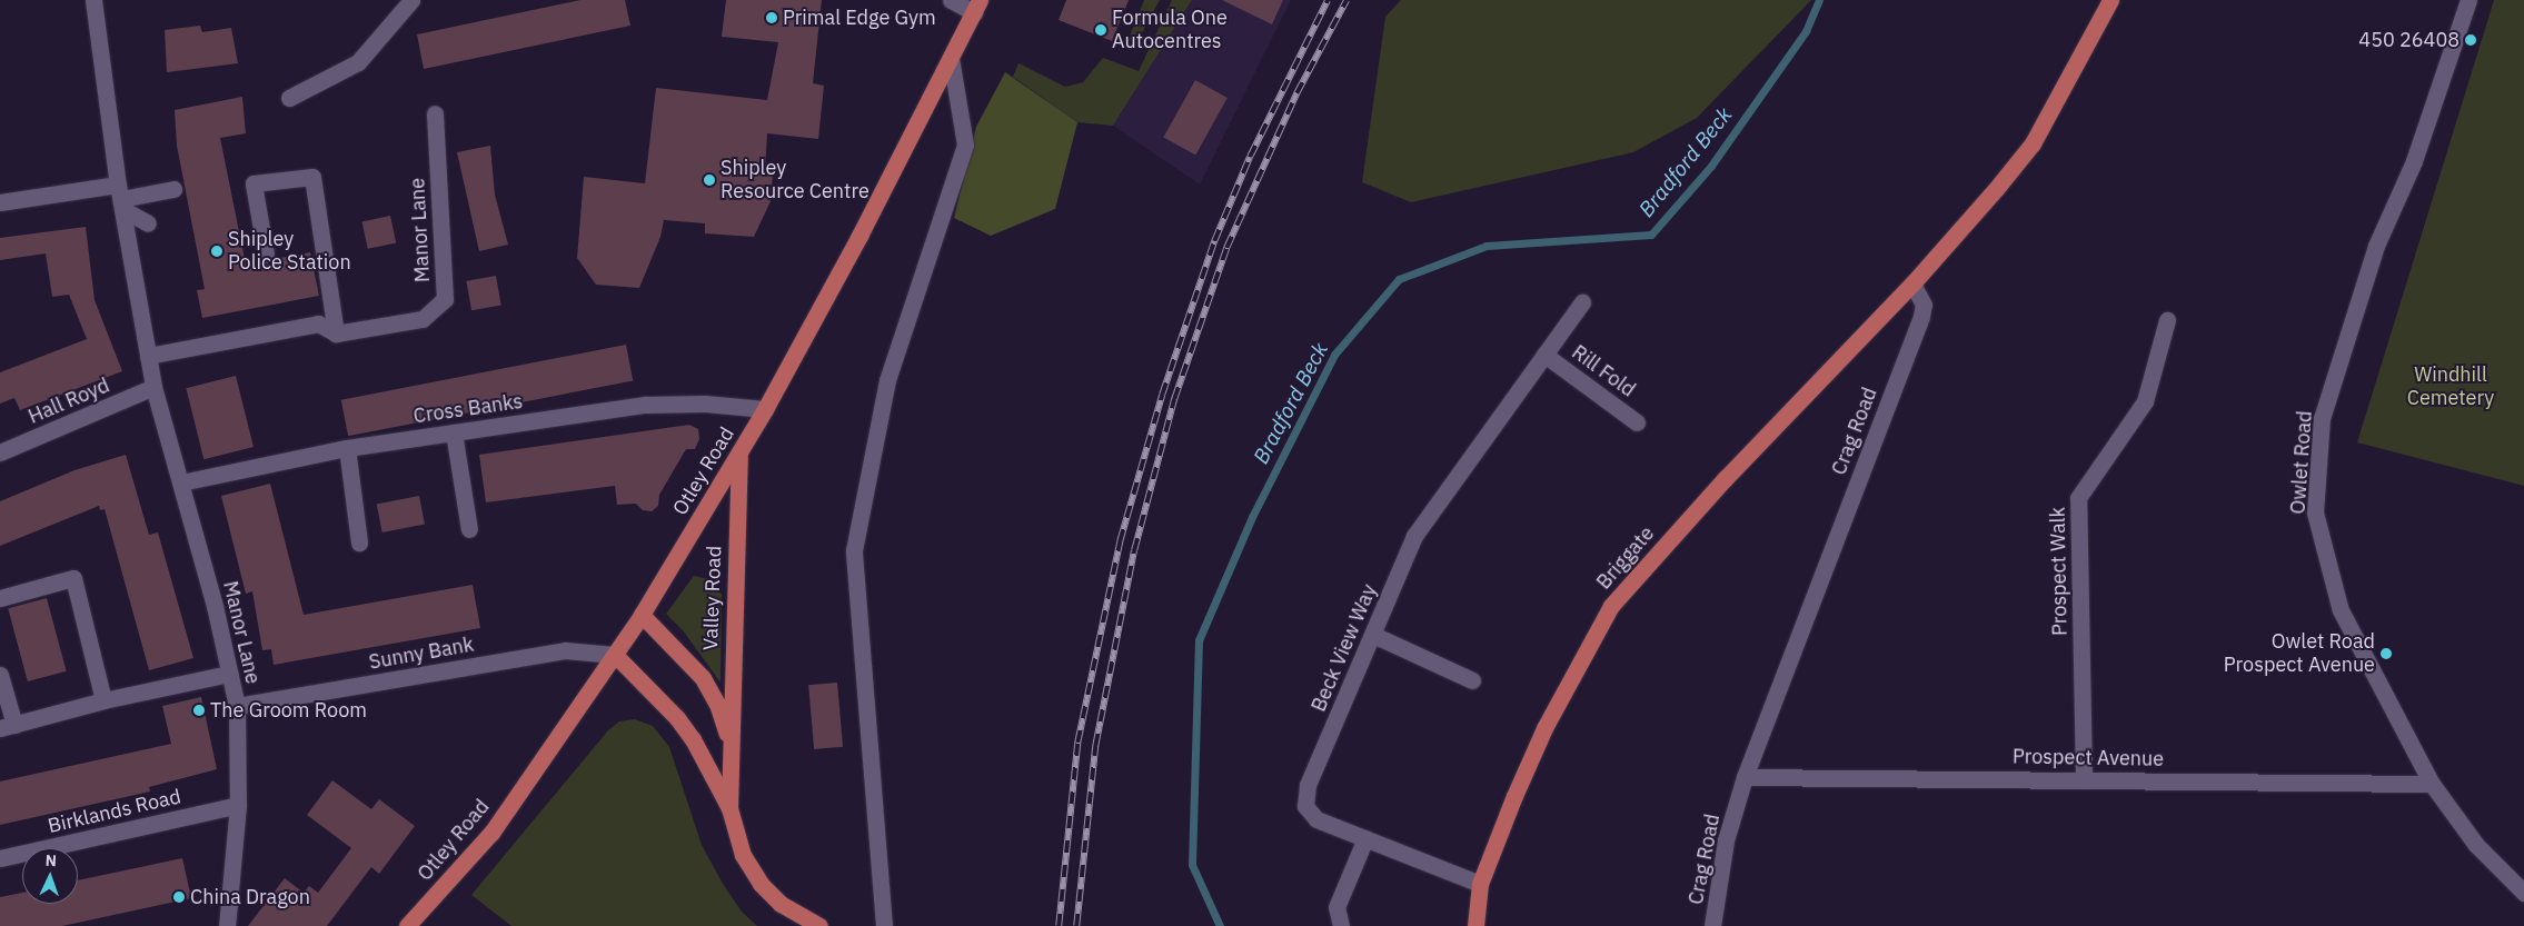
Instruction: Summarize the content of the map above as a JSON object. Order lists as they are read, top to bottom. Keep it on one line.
{"streets":{"main road":["Otley Road","Briggate","Valley Road"],"street":["Manor Lane","Rill Fold","Hall Royd","Cross Banks","Crag Road","Owlet Road","Prospect Walk","Beck View Way","Sunny Bank","Prospect Avenue","Birklands Road"]},"crossings":[["Manor Lane","Hall Royd"],["Manor Lane","Cross Banks"],["Manor Lane","Sunny Bank"],["Manor Lane","Birklands Road"],["Rill Fold","Beck View Way"],["Cross Banks","Otley Road"],["Crag Road","Briggate"],["Crag Road","Prospect Avenue"],["Owlet Road","Prospect Avenue"],["Otley Road","Valley Road"],["Otley Road","Sunny Bank"],["Briggate","Beck View Way"],["Prospect Walk","Prospect Avenue"],["Valley Road","Sunny Bank"]],"water":["Bradford Beck"],"parks":["Windhill Cemetery"],"places":["Primal Edge Gym","Formula One Autocentres","450 26408","Shipley Resource Centre","Shipley Police Station","Owlet Road Prospect Avenue","The Groom Room","China Dragon"],"north":"top"}
